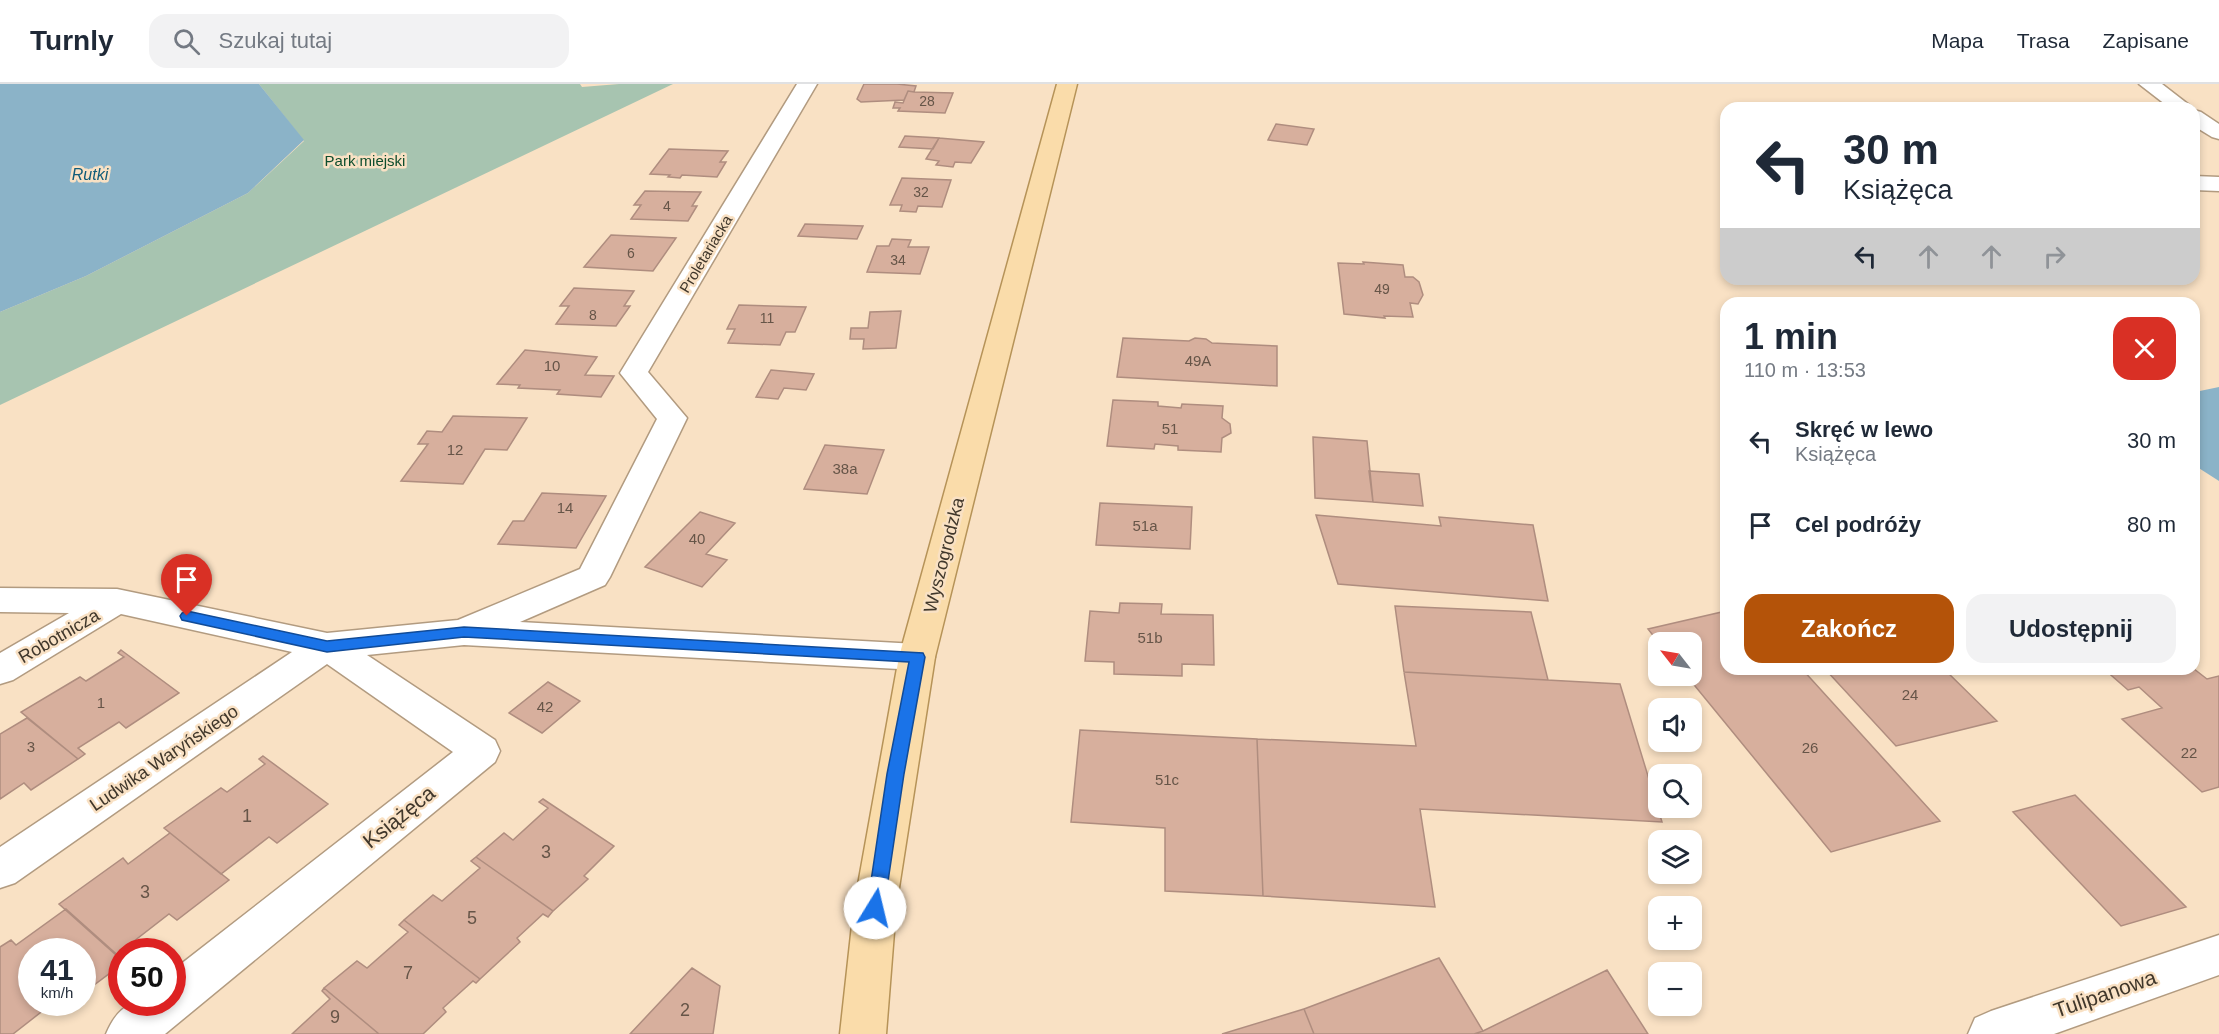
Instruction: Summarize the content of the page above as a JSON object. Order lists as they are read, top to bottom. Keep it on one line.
{"streets":{"main road":["Wyszogrodzka"],"street":["Proletariacka","Robotnicza","Ludwika Waryńskiego","Książęca","Tulipanowa"]},"crossings":[["Proletariacka","Książęca"],["Wyszogrodzka","Książęca"],["Robotnicza","Książęca"],["Ludwika Waryńskiego","Książęca"]],"water":["Rutki"],"parks":["Park miejski"],"house_numbers":["28","32","4","6","34","49","8","11","49A","10","51","12","38a","14","51a","40","51b","24","1","42","3","26","22","51c","1","3","3","5","7","2","9"],"north":"top left","page":{"header":"Turnly","search":"Szukaj tutaj","nav":["Mapa","Trasa","Zapisane"],"turn":["30 m","Książęca"],"heading":["1 min","110 m · 13:53"],"list":[{"name":"Skręć w lewo","note":"Książęca","value":"30 m"},{"name":"Cel podróży","value":"80 m"}],"buttons":["Zakończ","Udostępnij"],"map_buttons":["+","−"],"speed":"41 km/h","limit":"50"}}
